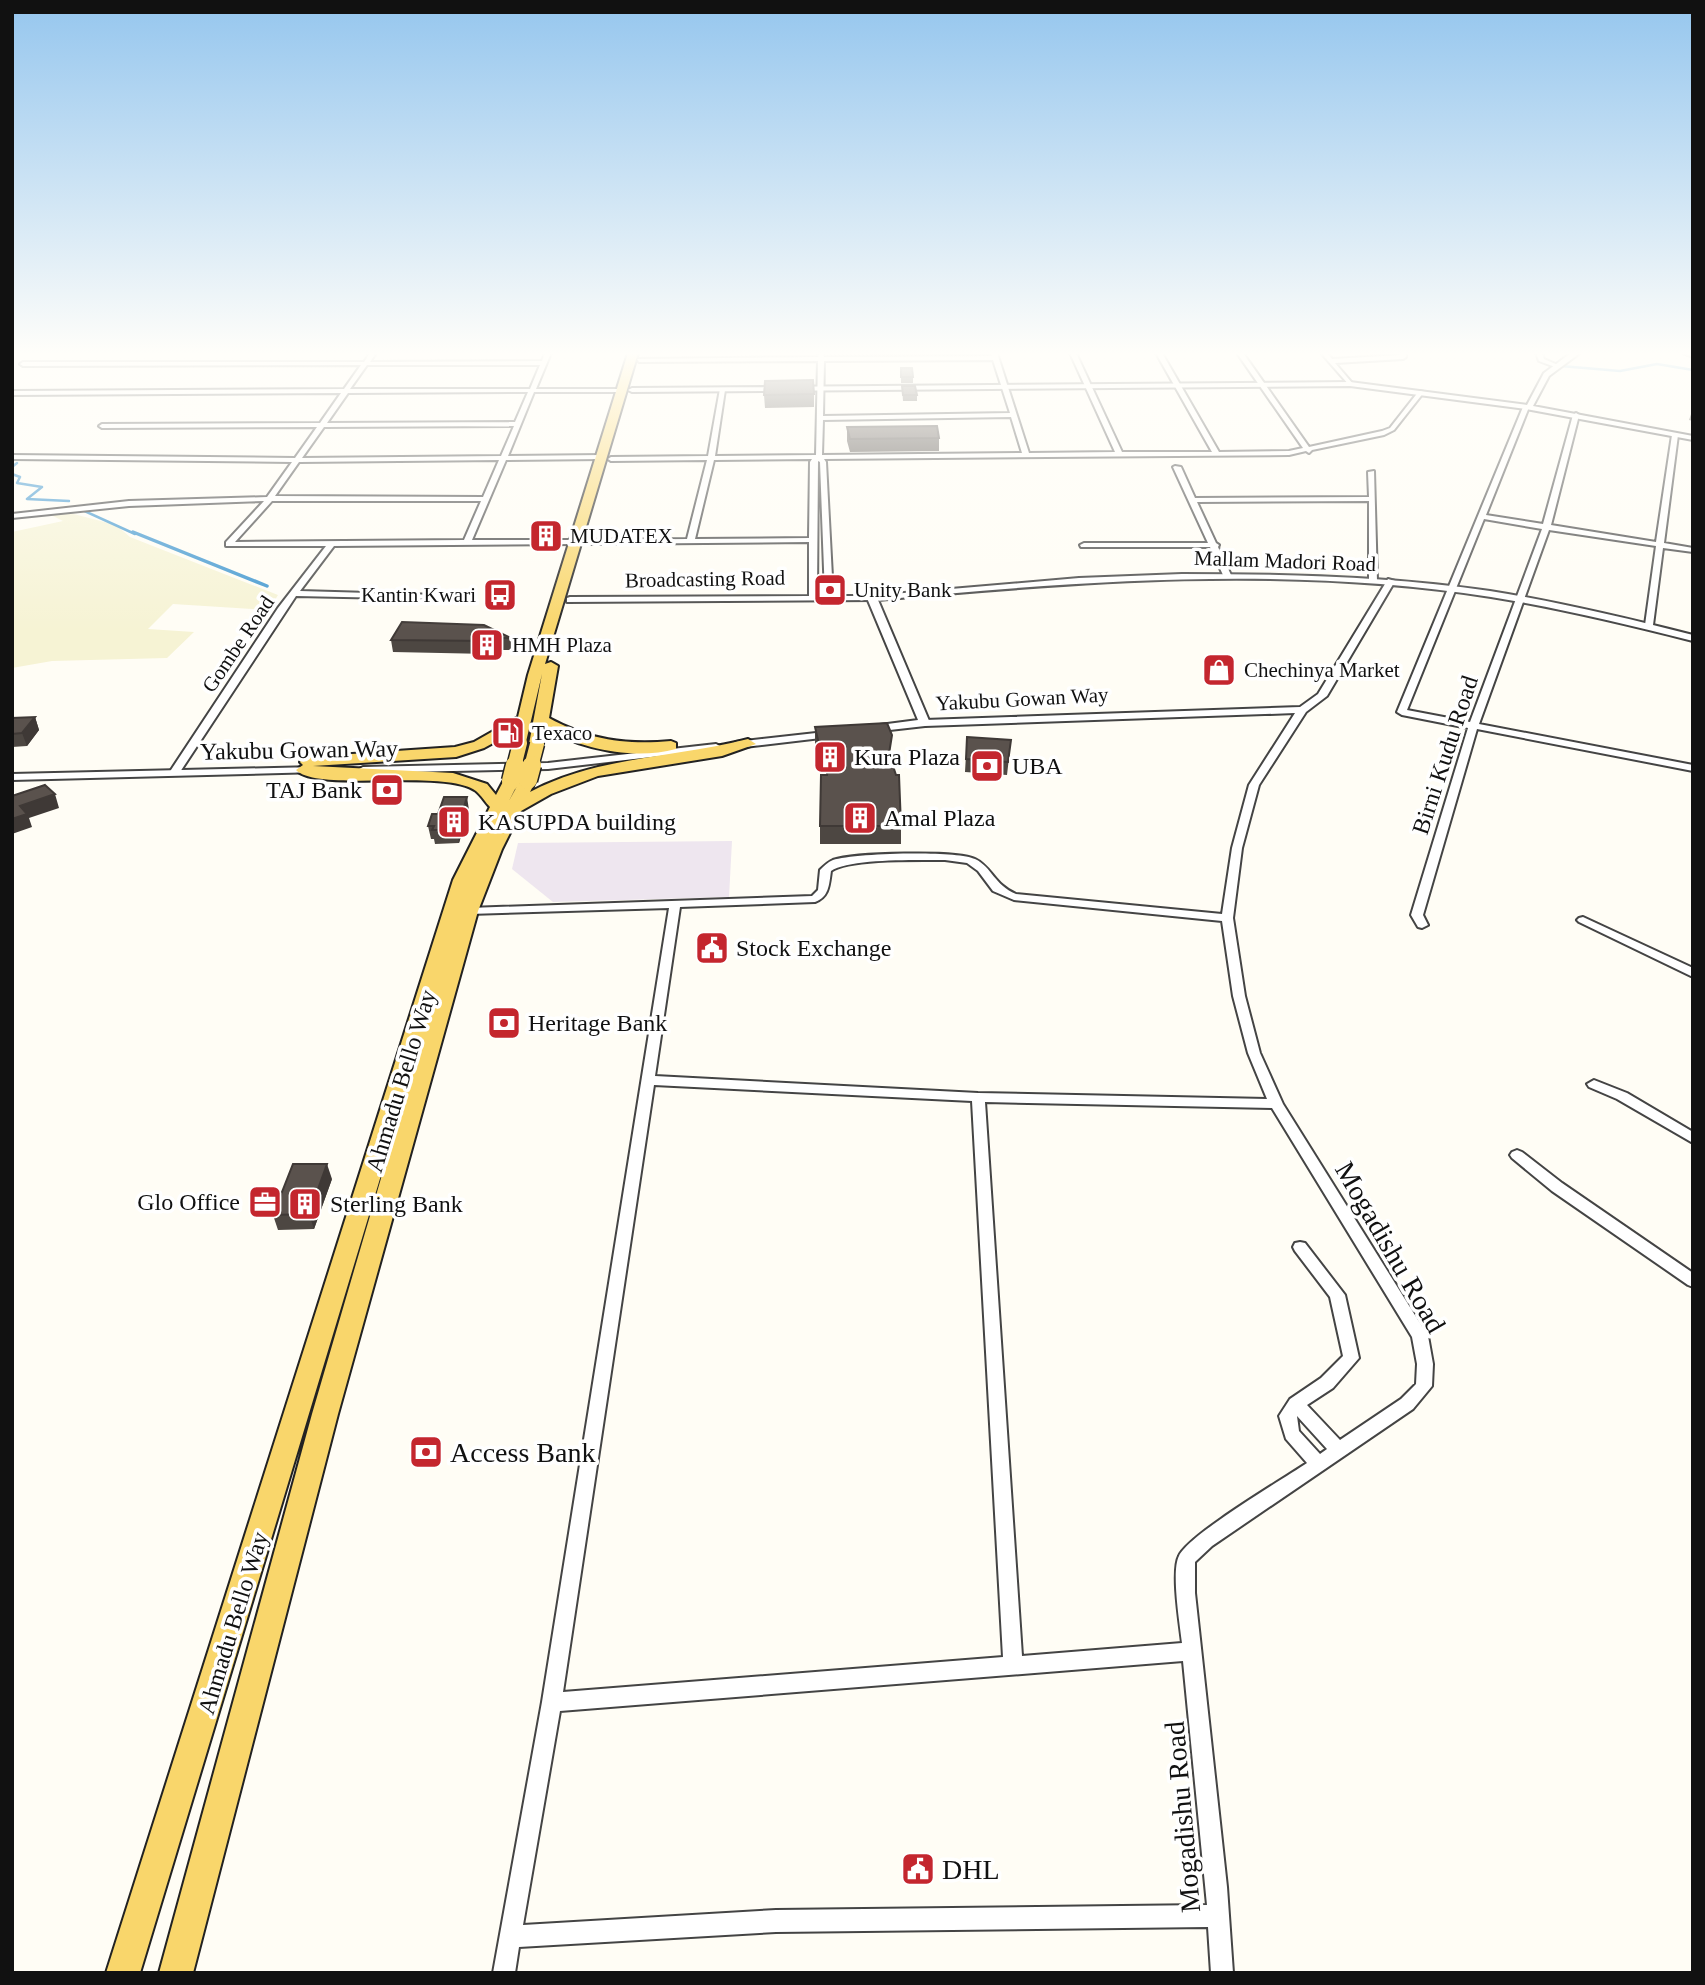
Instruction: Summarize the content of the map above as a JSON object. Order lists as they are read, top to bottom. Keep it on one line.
{"streets":{"main road":["Ahmadu Bello Way"],"street":["Mallam Madori Road","Broadcasting Road","Gombe Road","Yakubu Gowan Way","Birni Kudu Road","Mogadishu Road"]},"crossings":[["Mallam Madori Road","Broadcasting Road"],["Mallam Madori Road","Birni Kudu Road"],["Broadcasting Road","Ahmadu Bello Way"],["Gombe Road","Yakubu Gowan Way"],["Yakubu Gowan Way","Mogadishu Road"]],"places":{"building":["MUDATEX","HMH Plaza","Kura Plaza","Amal Plaza","KASUPDA building","Sterling Bank"],"bank":["Unity Bank","UBA","TAJ Bank","Heritage Bank","Access Bank"],"bus stop":["Kantin Kwari"],"shop":["Chechinya Market"],"fuel station":["Texaco"],"public building":["Stock Exchange","DHL"],"office":["Glo Office"]}}
